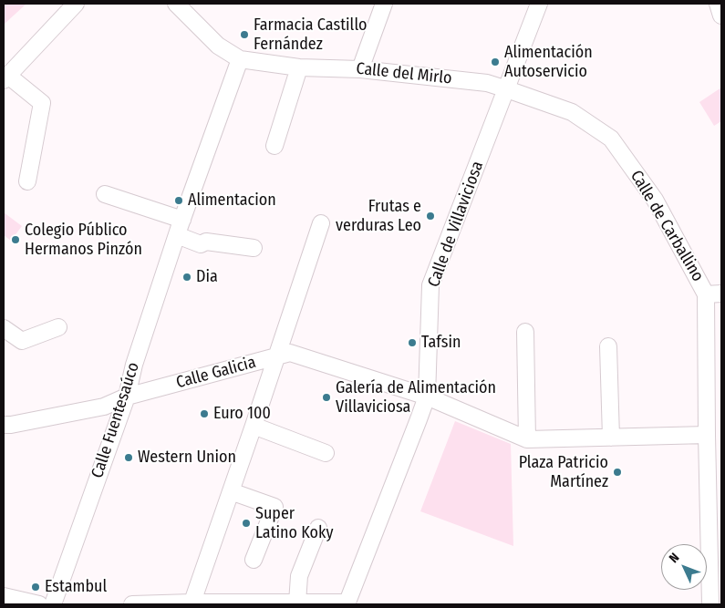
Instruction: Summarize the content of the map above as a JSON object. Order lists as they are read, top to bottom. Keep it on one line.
{"streets":{"street":["Calle del Mirlo","Calle de Villaviciosa","Calle de Carballino","Calle Galicia","Calle Fuentesaúco"]},"crossings":[["Calle del Mirlo","Calle de Villaviciosa"],["Calle del Mirlo","Calle de Carballino"],["Calle del Mirlo","Calle Fuentesaúco"],["Calle de Villaviciosa","Calle de Carballino"],["Calle de Villaviciosa","Calle Galicia"],["Calle Galicia","Calle Fuentesaúco"]],"places":["Farmacia Castillo Fernández","Alimentación Autoservicio","Alimentacion","Frutas e verduras Leo","Colegio Público Hermanos Pinzón","Dia","Tafsin","Galería de Alimentación Villaviciosa","Euro 100","Western Union","Plaza Patricio Martínez","Super Latino Koky","Estambul"],"north":"top left"}
